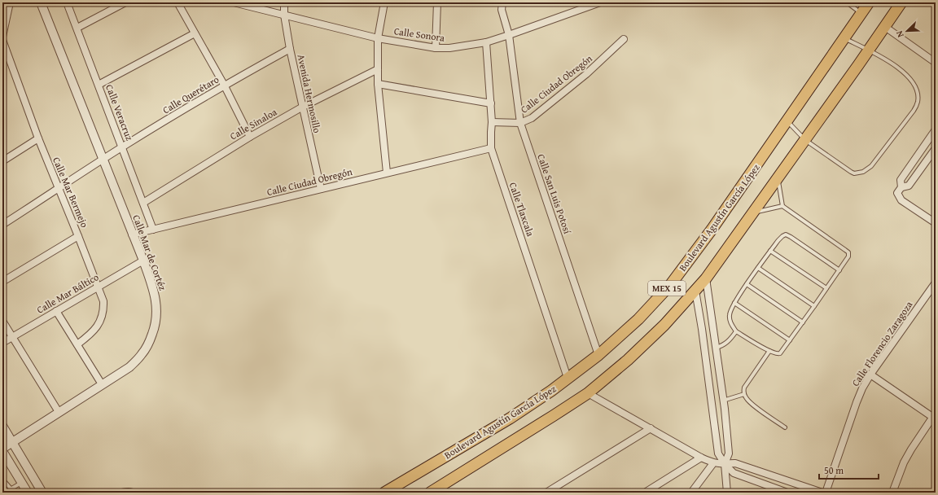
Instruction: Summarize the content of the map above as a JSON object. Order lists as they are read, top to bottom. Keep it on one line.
{"streets":{"main road":["Boulevard Agustín García López","MEX 15"],"street":["Calle Sonora","Calle Ciudad Obregón","Avenida Hermosillo","Calle Querétaro","Calle Veracruz","Calle Sinaloa","Calle Mar Bermejo","Calle San Luis Potosí","Calle Tlaxcala","Calle Mar de Cortéz","Calle Mar Báltico","Calle Florencio Zaragoza"]},"crossings":[["Calle Sonora","Avenida Hermosillo"],["Calle Sonora","Calle San Luis Potosí"],["Calle Sonora","Calle Tlaxcala"],["Calle Ciudad Obregón","Avenida Hermosillo"],["Calle Ciudad Obregón","Calle Veracruz"],["Calle Ciudad Obregón","Calle San Luis Potosí"],["Calle Ciudad Obregón","Calle Tlaxcala"],["Calle Ciudad Obregón","Calle Mar de Cortéz"],["Avenida Hermosillo","Calle Querétaro"],["Avenida Hermosillo","Calle Sinaloa"],["Calle Querétaro","Calle Veracruz"],["Calle Querétaro","Calle Mar Bermejo"],["Calle Querétaro","Calle Mar de Cortéz"],["Calle Veracruz","Calle Sinaloa"],["Calle Mar Bermejo","Calle Mar Báltico"],["Calle San Luis Potosí","Boulevard Agustín García López"],["Calle Tlaxcala","Boulevard Agustín García López"],["Calle Mar de Cortéz","Calle Mar Báltico"]],"scale_bar":"50 m","north":"bottom left"}
